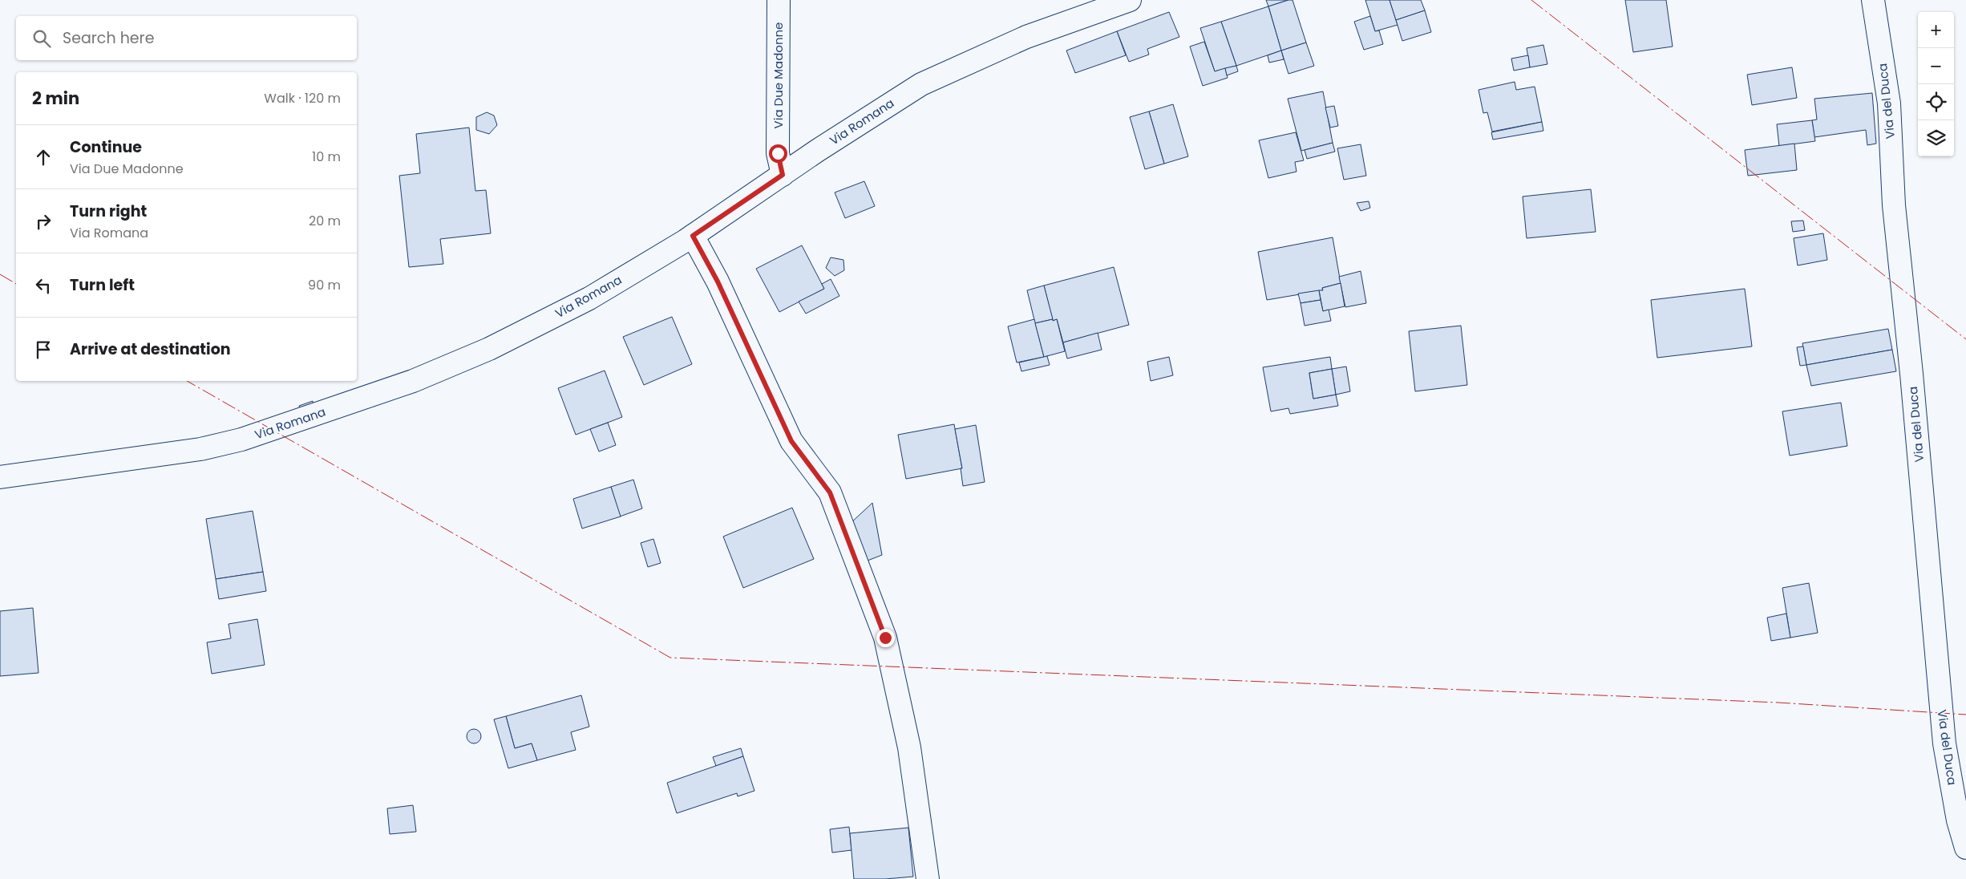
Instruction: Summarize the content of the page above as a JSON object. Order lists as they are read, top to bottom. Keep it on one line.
{"streets":{"street":["Via Due Madonne","Via del Duca","Via Romana"]},"crossings":[["Via Due Madonne","Via Romana"]],"page":{"map_buttons":["+","−"],"search":"Search here","heading":["2 min","Walk · 120 m"],"list":[["Continue","Via Due Madonne","10 m"],["Turn right","Via Romana","20 m"],["Turn left","90 m"],"Arrive at destination"]}}
